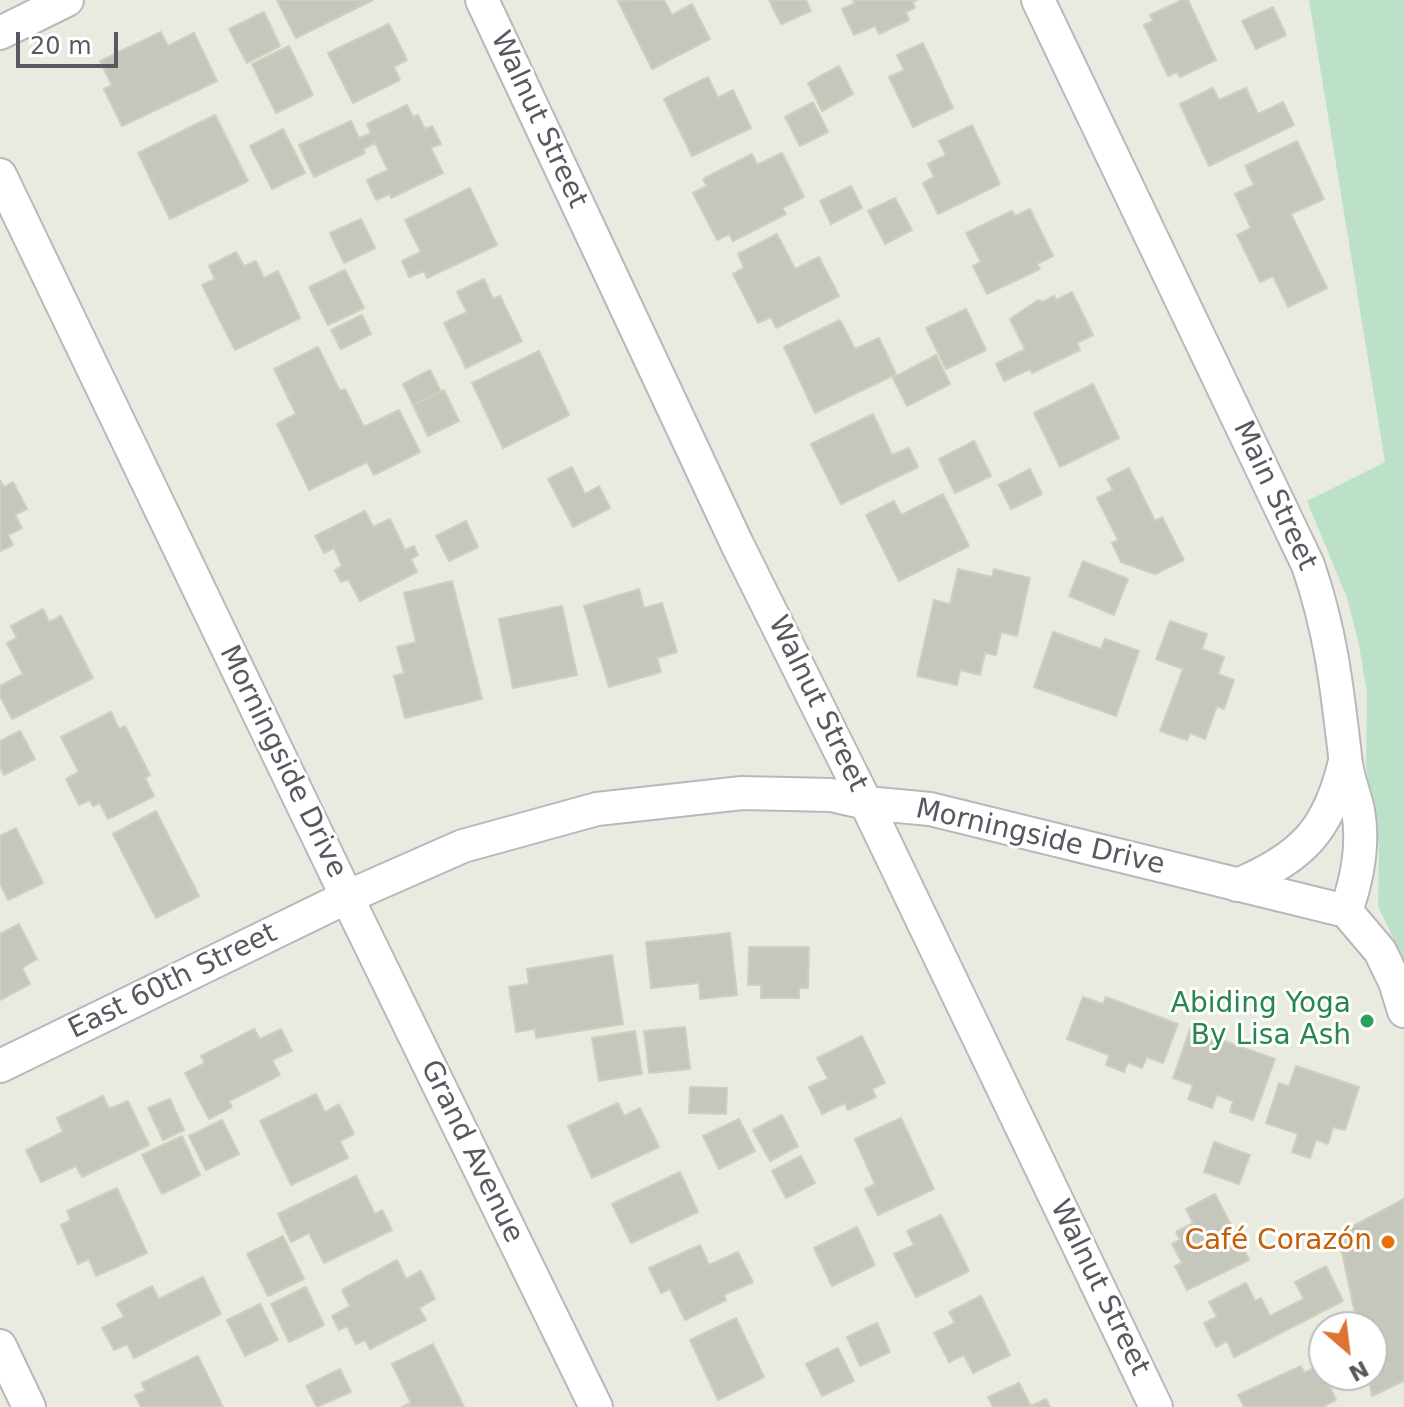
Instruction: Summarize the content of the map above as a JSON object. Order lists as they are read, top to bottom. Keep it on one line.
{"streets":{"street":["Walnut Street","Main Street","Morningside Drive","East 60th Street","Grand Avenue"]},"crossings":[["Walnut Street","Morningside Drive"],["Main Street","Morningside Drive"],["Morningside Drive","East 60th Street"],["Morningside Drive","Grand Avenue"],["East 60th Street","Grand Avenue"]],"places":["Abiding Yoga By Lisa Ash","Café Corazón"],"scale_bar":"20 m","north":"bottom right"}
